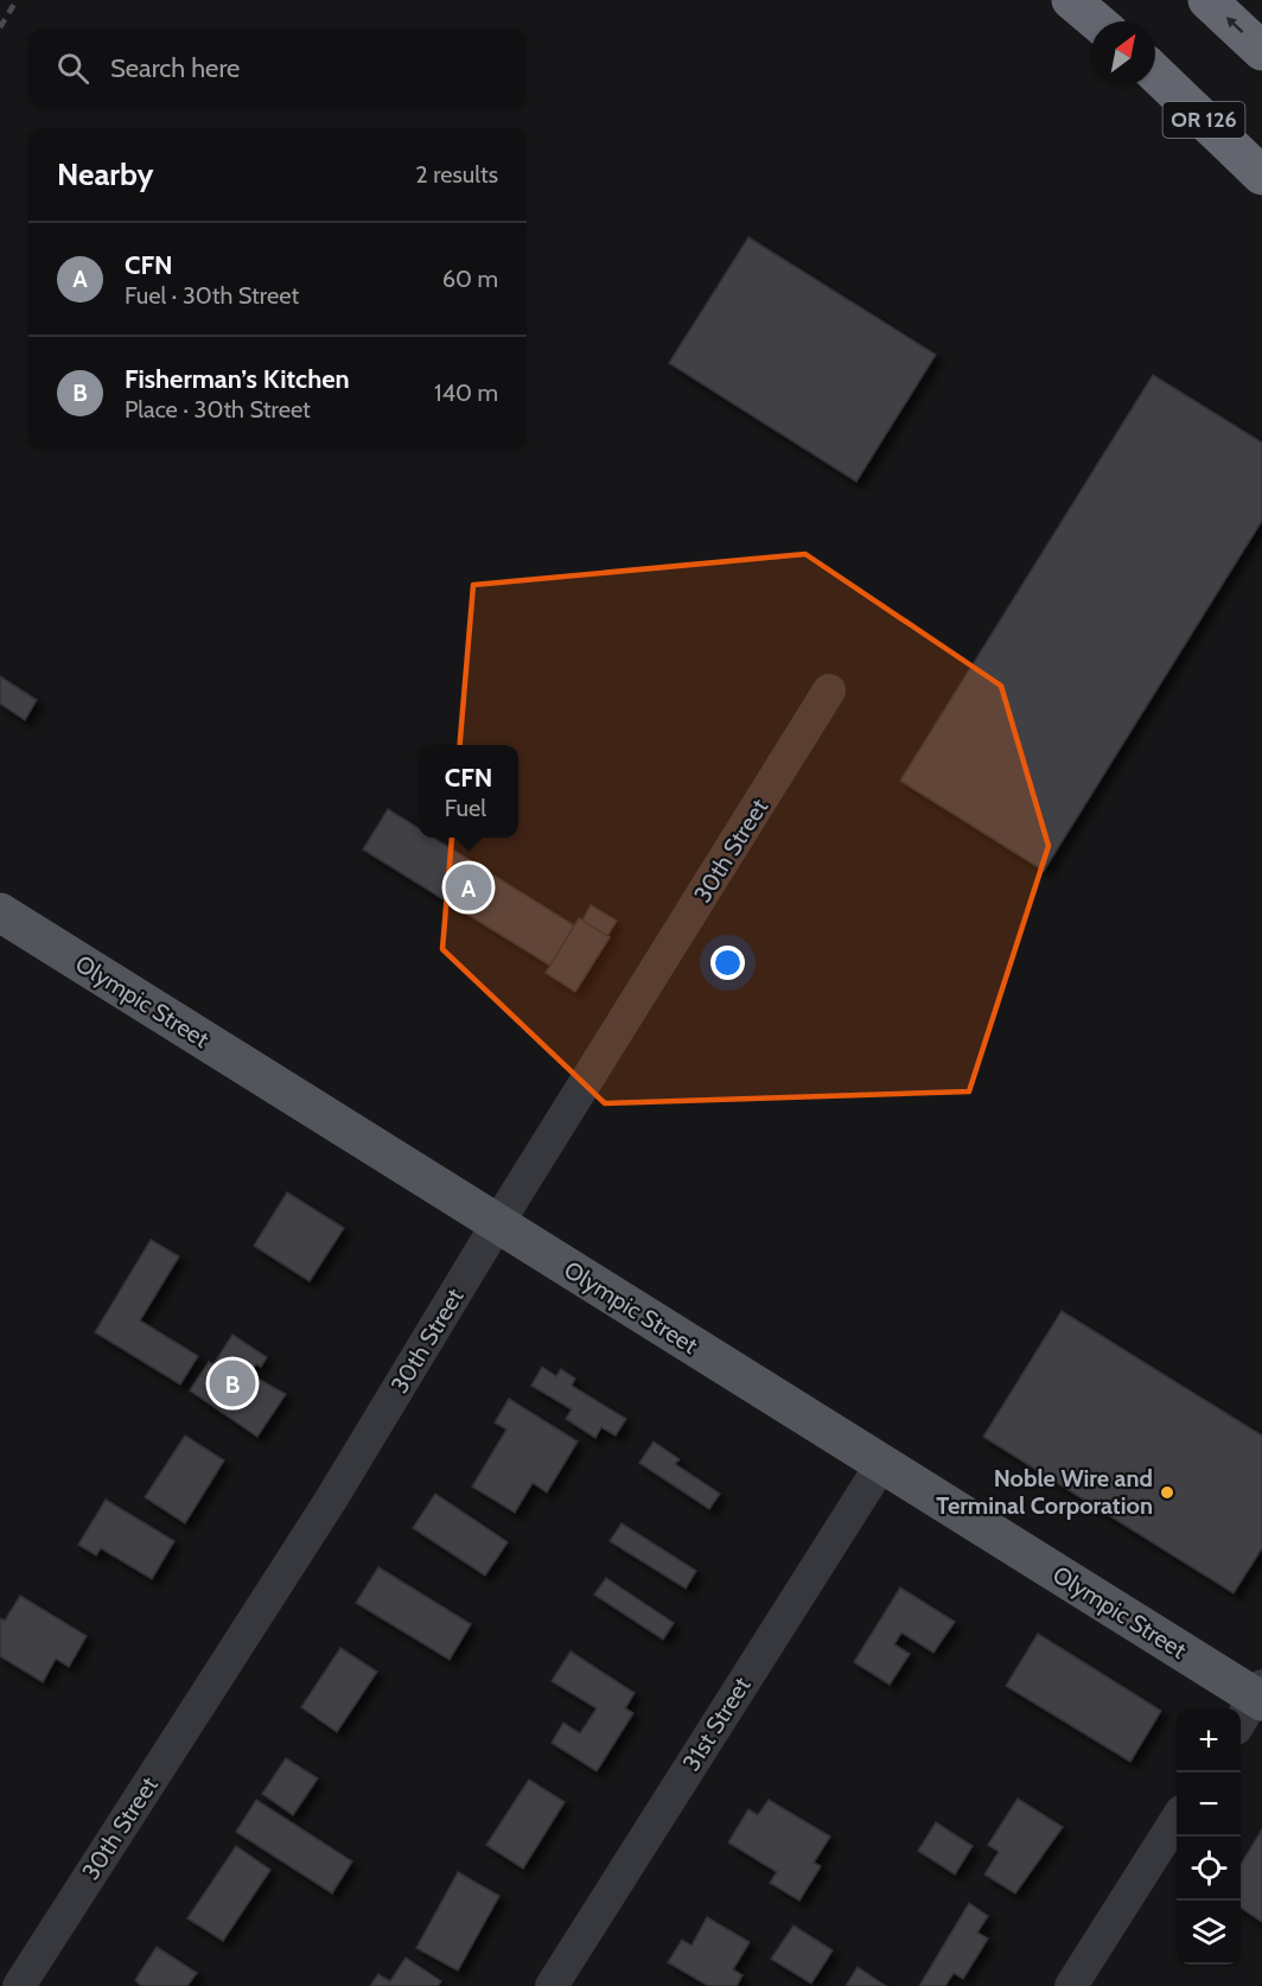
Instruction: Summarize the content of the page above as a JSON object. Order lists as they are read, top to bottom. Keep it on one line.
{"streets":{"highway":["OR 126"],"main road":["Olympic Street"],"street":["30th Street","31st Street"]},"crossings":[["30th Street","Olympic Street"],["Olympic Street","31st Street"]],"places":["Noble Wire and Terminal Corporation"],"north":"top right","page":{"search":"Search here","heading":["Nearby","2 results"],"list":[{"mark":"A","name":"CFN","note":"Fuel · 30th Street","value":"60 m"},{"mark":"B","name":"Fisherman’s Kitchen","note":"Place · 30th Street","value":"140 m"}],"popup":["CFN","Fuel"],"pins":["A","B"],"map_buttons":["+","−"]}}
